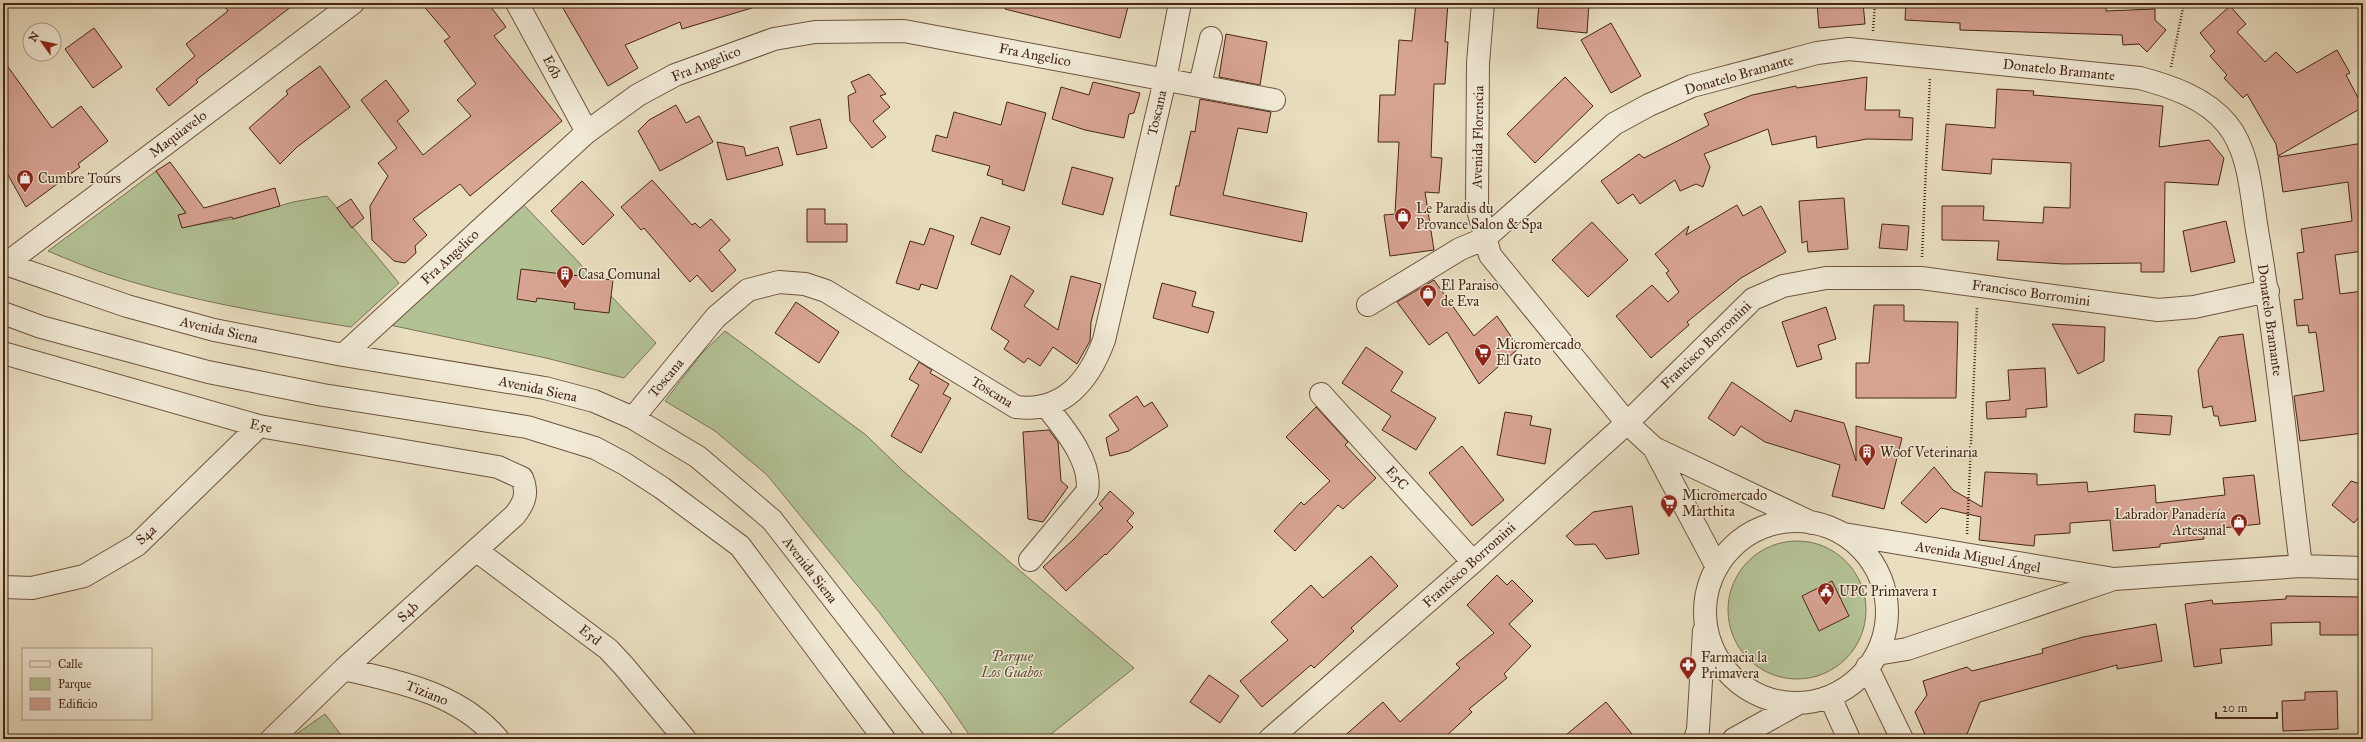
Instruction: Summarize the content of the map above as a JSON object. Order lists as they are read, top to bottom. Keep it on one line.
{"streets":{"street":["Fra Angelico","E6b","Donatelo Bramante","Toscana","Maquiavelo","Avenida Florencia","Francisco Borromini","Avenida Siena","E5e","E5C","S4a","Avenida Miguel Ángel","S4b","E5d","Tiziano"]},"crossings":[["Fra Angelico","E6b"],["Fra Angelico","Toscana"],["Fra Angelico","Avenida Siena"],["Donatelo Bramante","Avenida Florencia"],["Donatelo Bramante","Francisco Borromini"],["Donatelo Bramante","Avenida Miguel Ángel"],["Toscana","Avenida Siena"],["Maquiavelo","Avenida Siena"],["Avenida Florencia","Francisco Borromini"],["Francisco Borromini","E5C"],["E5e","S4a"],["E5e","S4b"],["S4b","E5d"],["S4b","Tiziano"]],"parks":["Parque Los Guabos"],"places":{"shop":["Cumbre Tours","Le Paradis du Provance Salon & Spa","El Paraiso de Eva","Labrador Panadería Artesanal"],"building":["Casa Comunal","Woof Veterinaria"],"supermarket":["Micromercado El Gato","Micromercado Marthita"],"public building":["UPC Primavera 1"],"pharmacy":["Farmacia la Primavera"]},"legend":["Calle","Parque","Edificio"],"scale_bar":"20 m","north":"top left"}
